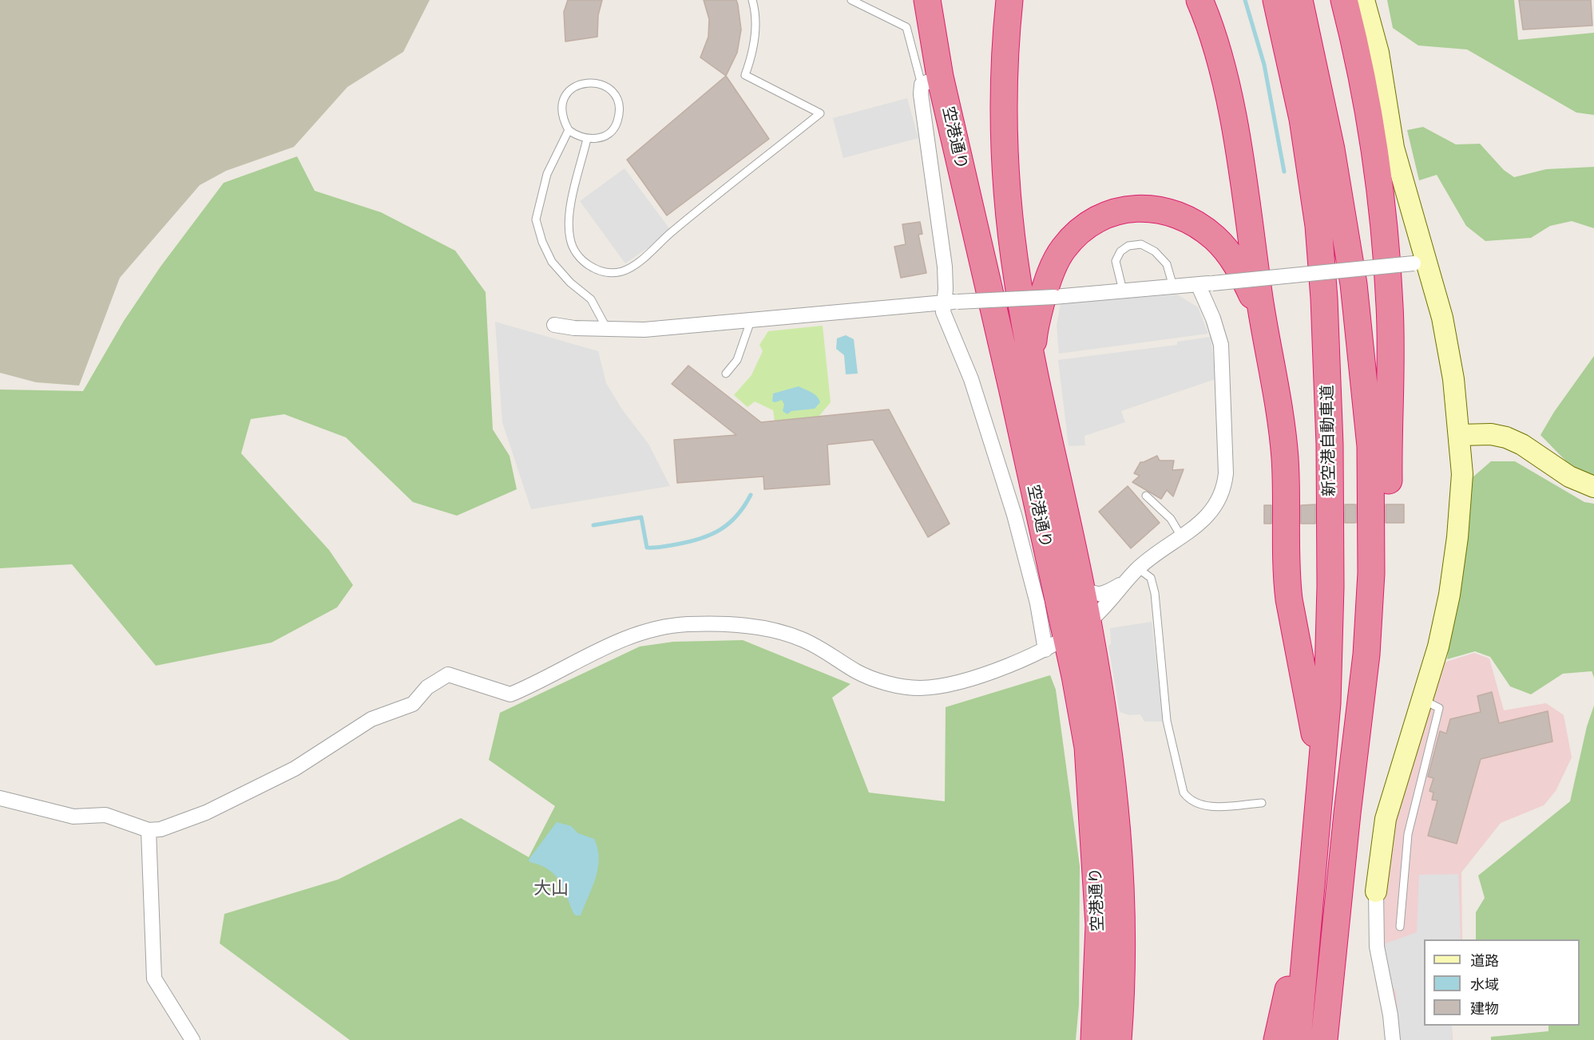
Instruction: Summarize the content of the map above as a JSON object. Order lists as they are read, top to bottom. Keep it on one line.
{"streets":{"highway":["空港通り","新空港自動車道"]},"districts":["大山"],"legend":["道路","水域","建物"]}
